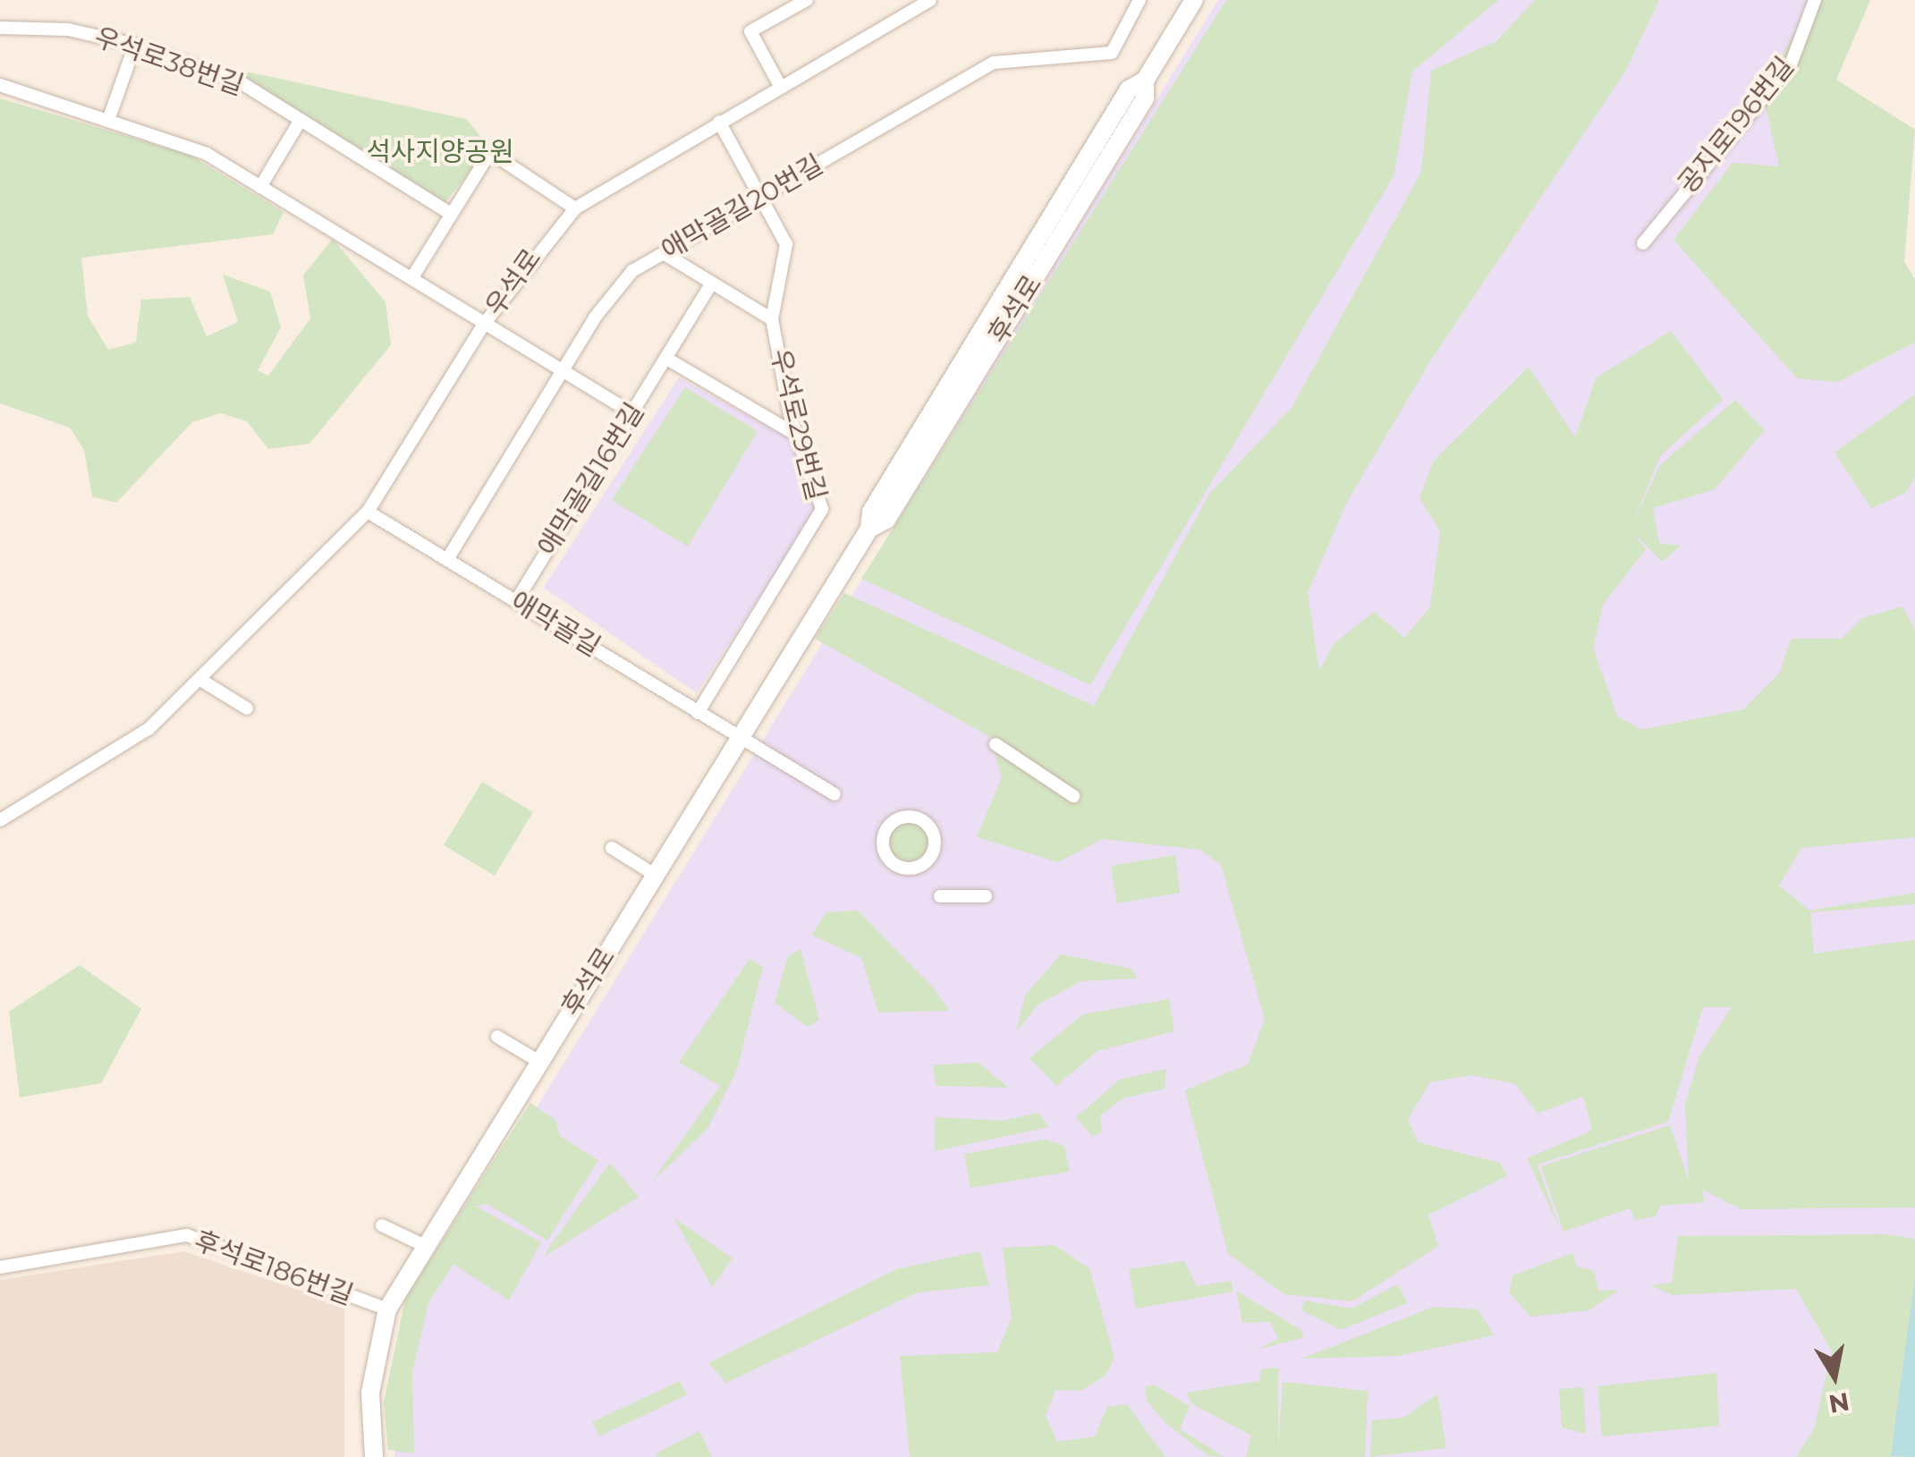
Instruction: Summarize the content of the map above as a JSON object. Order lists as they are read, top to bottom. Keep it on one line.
{"streets":{"street":["우석로38번길","공지로196번길","애막골길20번길","우석로","후석로","우석로29번길","애막골길16번길","애막골길","후석로186번길"]},"crossings":[["애막골길20번길","우석로29번길"],["애막골길20번길","애막골길"],["우석로","우석로29번길"],["우석로","애막골길"],["후석로","애막골길"],["후석로","후석로186번길"],["우석로29번길","애막골길"],["애막골길16번길","애막골길"]],"parks":["석사지양공원"],"north":"bottom"}
